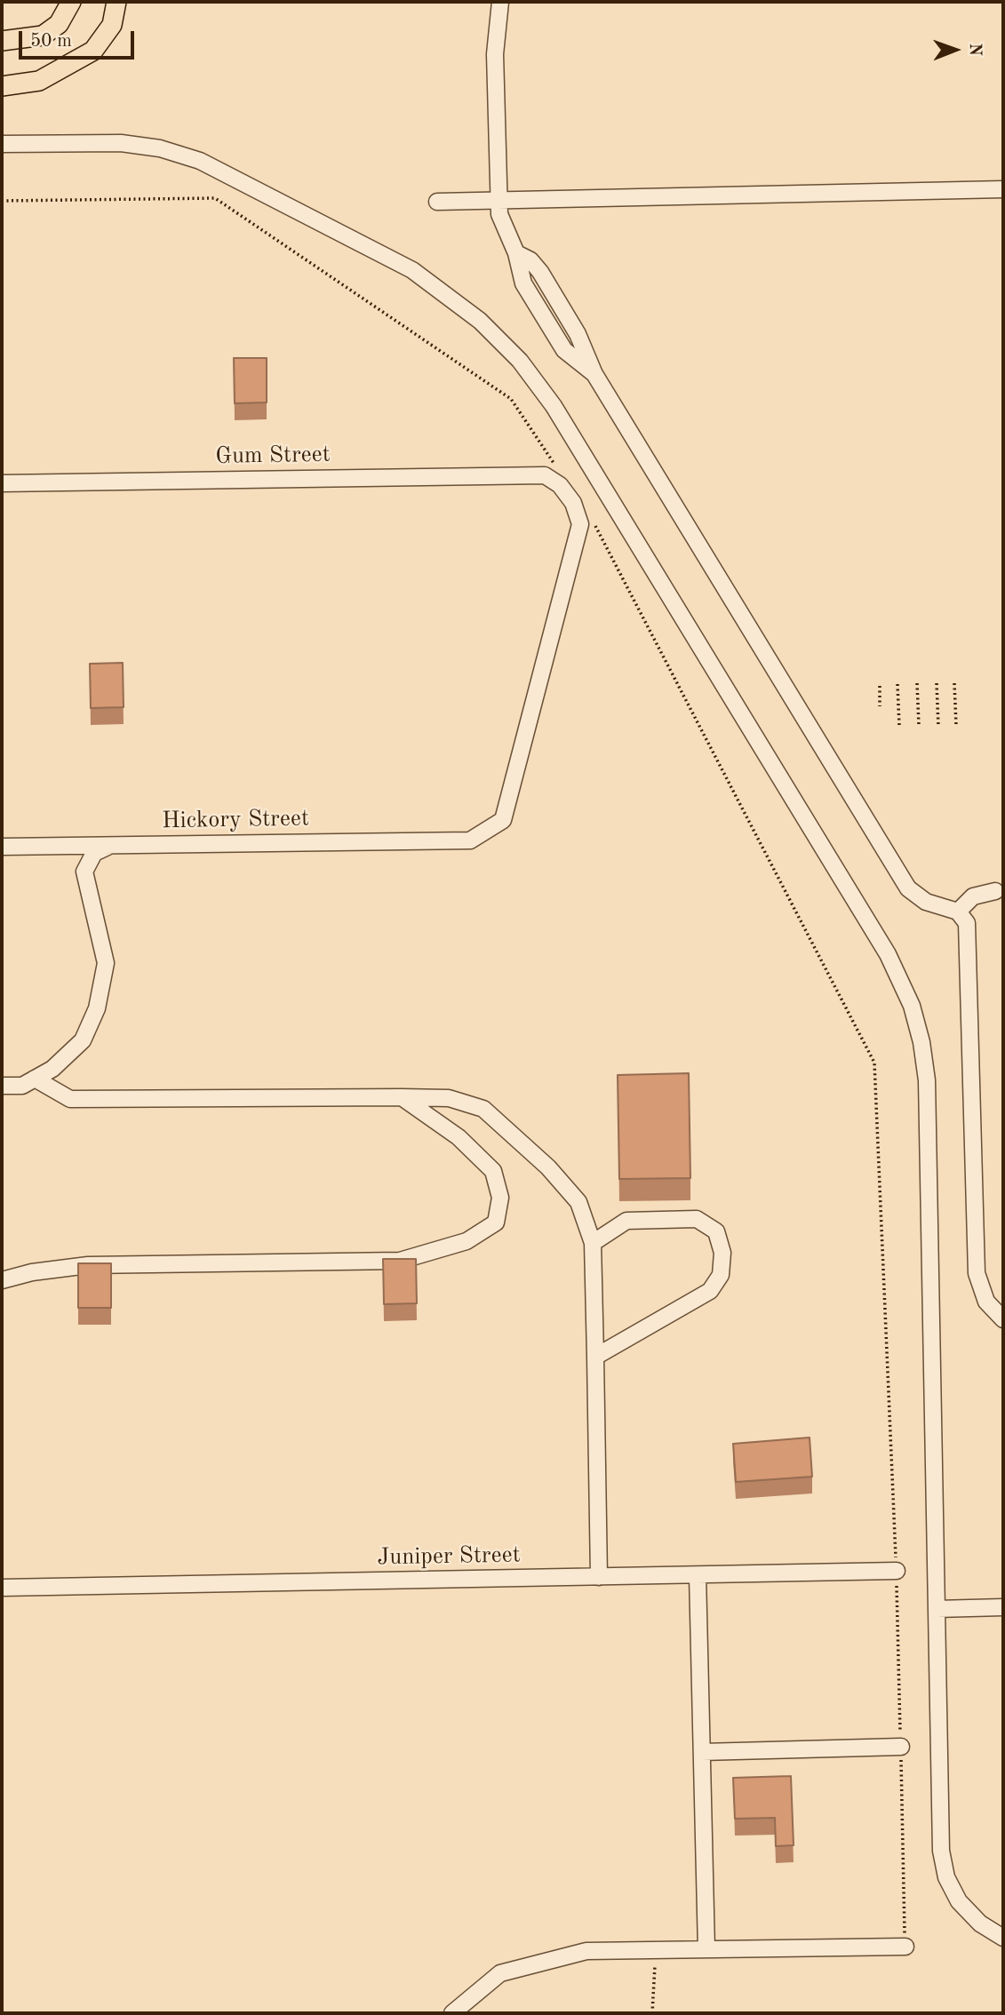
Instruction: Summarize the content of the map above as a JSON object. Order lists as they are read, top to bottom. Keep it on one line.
{"streets":{"street":["Gum Street","Hickory Street","Juniper Street"]},"crossings":[["Gum Street","Hickory Street"]],"scale_bar":"50 m","north":"right"}
